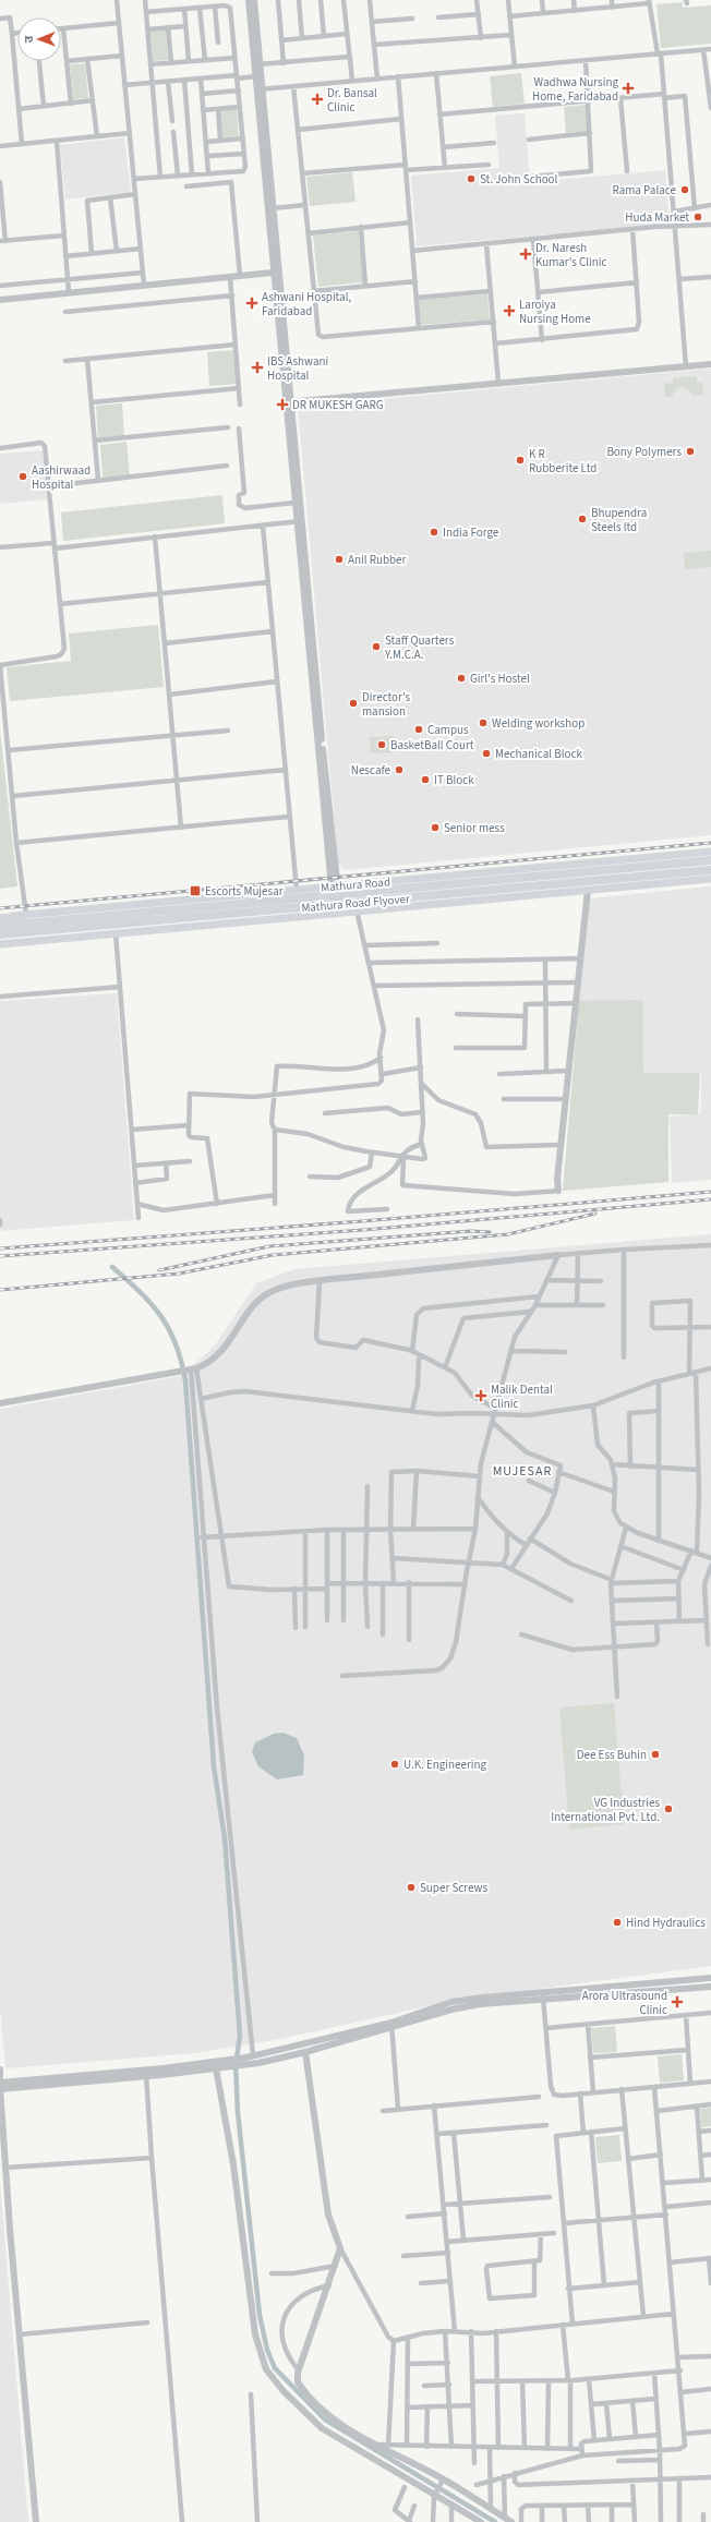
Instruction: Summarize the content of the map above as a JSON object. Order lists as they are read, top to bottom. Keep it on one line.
{"streets":{"highway":["Mathura Road Flyover"],"main road":["Mathura Road"]},"districts":["MUJESAR"],"places":{"health":["Wadhwa Nursing Home, Faridabad","Dr. Bansal Clinic","Dr. Naresh Kumar's Clinic","Ashwani Hospital, Faridabad","Laroiya Nursing Home","IBS Ashwani Hospital","DR MUKESH GARG","Malik Dental Clinic","Arora Ultrasound Clinic"],"other":["St. John School","Rama Palace","Huda Market","Bony Polymers","K R Rubberite Ltd","Aashirwaad Hospital","Bhupendra Steels ltd","India Forge","Anil Rubber","Staff Quarters Y.M.C.A.","Girl's Hostel","Director's mansion","Welding workshop","Campus","BasketBall Court","Mechanical Block","Nescafe","IT Block","Senior mess","Dee Ess Buhin","U.K. Engineering","VG Industries International Pvt. Ltd.","Super Screws","Hind Hydraulics"],"transit":["Escorts Mujesar"]},"north":"left"}
